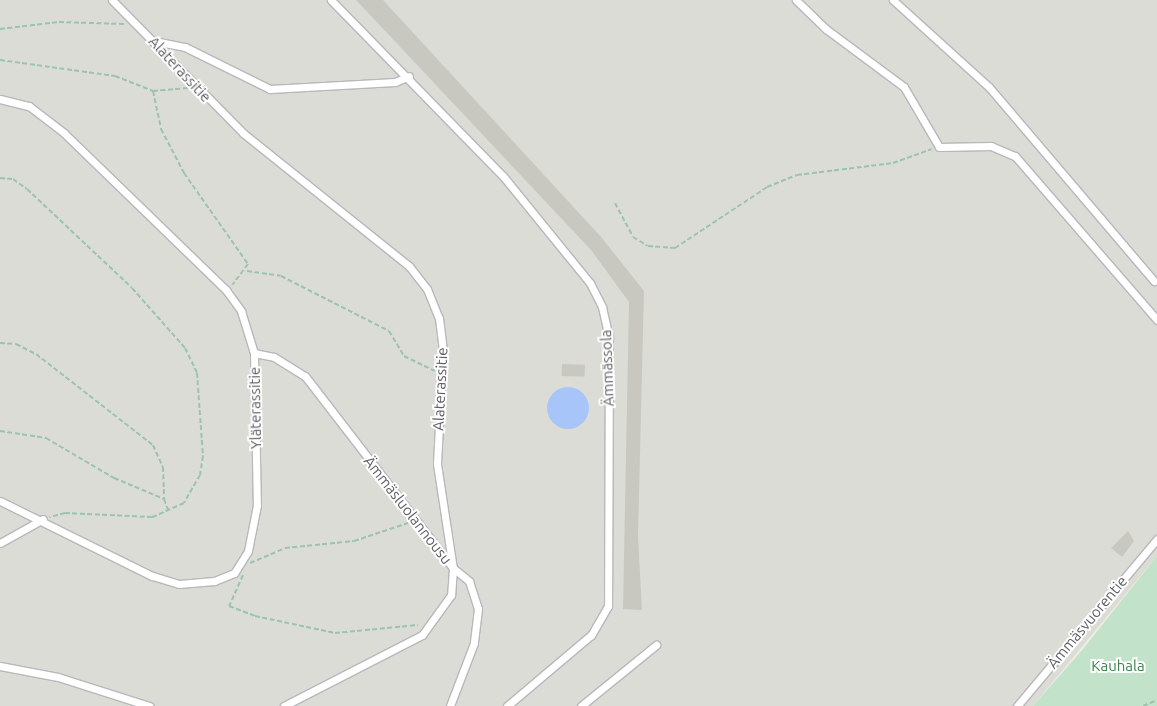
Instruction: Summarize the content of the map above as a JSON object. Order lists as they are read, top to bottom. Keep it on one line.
{"streets":{"street":["Alaterassitie","Ämmässola","Yläterassitie","Ämmäsluolannousu","Ämmäsvuorentie"]},"crossings":[["Alaterassitie","Ämmäsluolannousu"],["Yläterassitie","Ämmäsluolannousu"]],"parks":["Kauhala"]}
